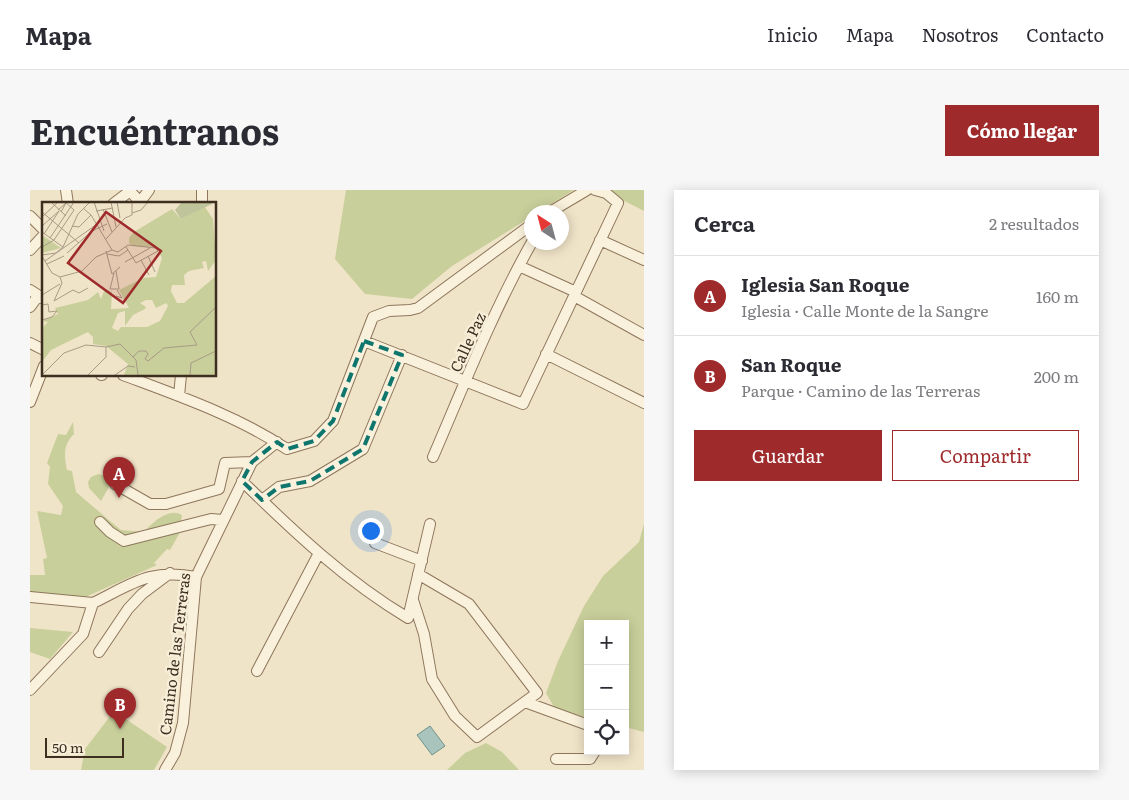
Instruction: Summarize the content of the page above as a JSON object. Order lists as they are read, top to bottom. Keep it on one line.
{"streets":{"street":["Calle Paz","Camino de las Terreras"]},"scale_bar":"50 m","north":"top left","page":{"header":"Mapa","nav":["Inicio","Mapa","Nosotros","Contacto"],"title":"Encuéntranos","buttons":["Cómo llegar",["Guardar","Compartir"]],"heading":["Cerca","2 resultados"],"list":[{"mark":"A","name":"Iglesia San Roque","note":"Iglesia · Calle Monte de la Sangre","value":"160 m"},{"mark":"B","name":"San Roque","note":"Parque · Camino de las Terreras","value":"200 m"}],"pins":["A","B"],"map_buttons":["+","−"],"scale":"50 m"}}
